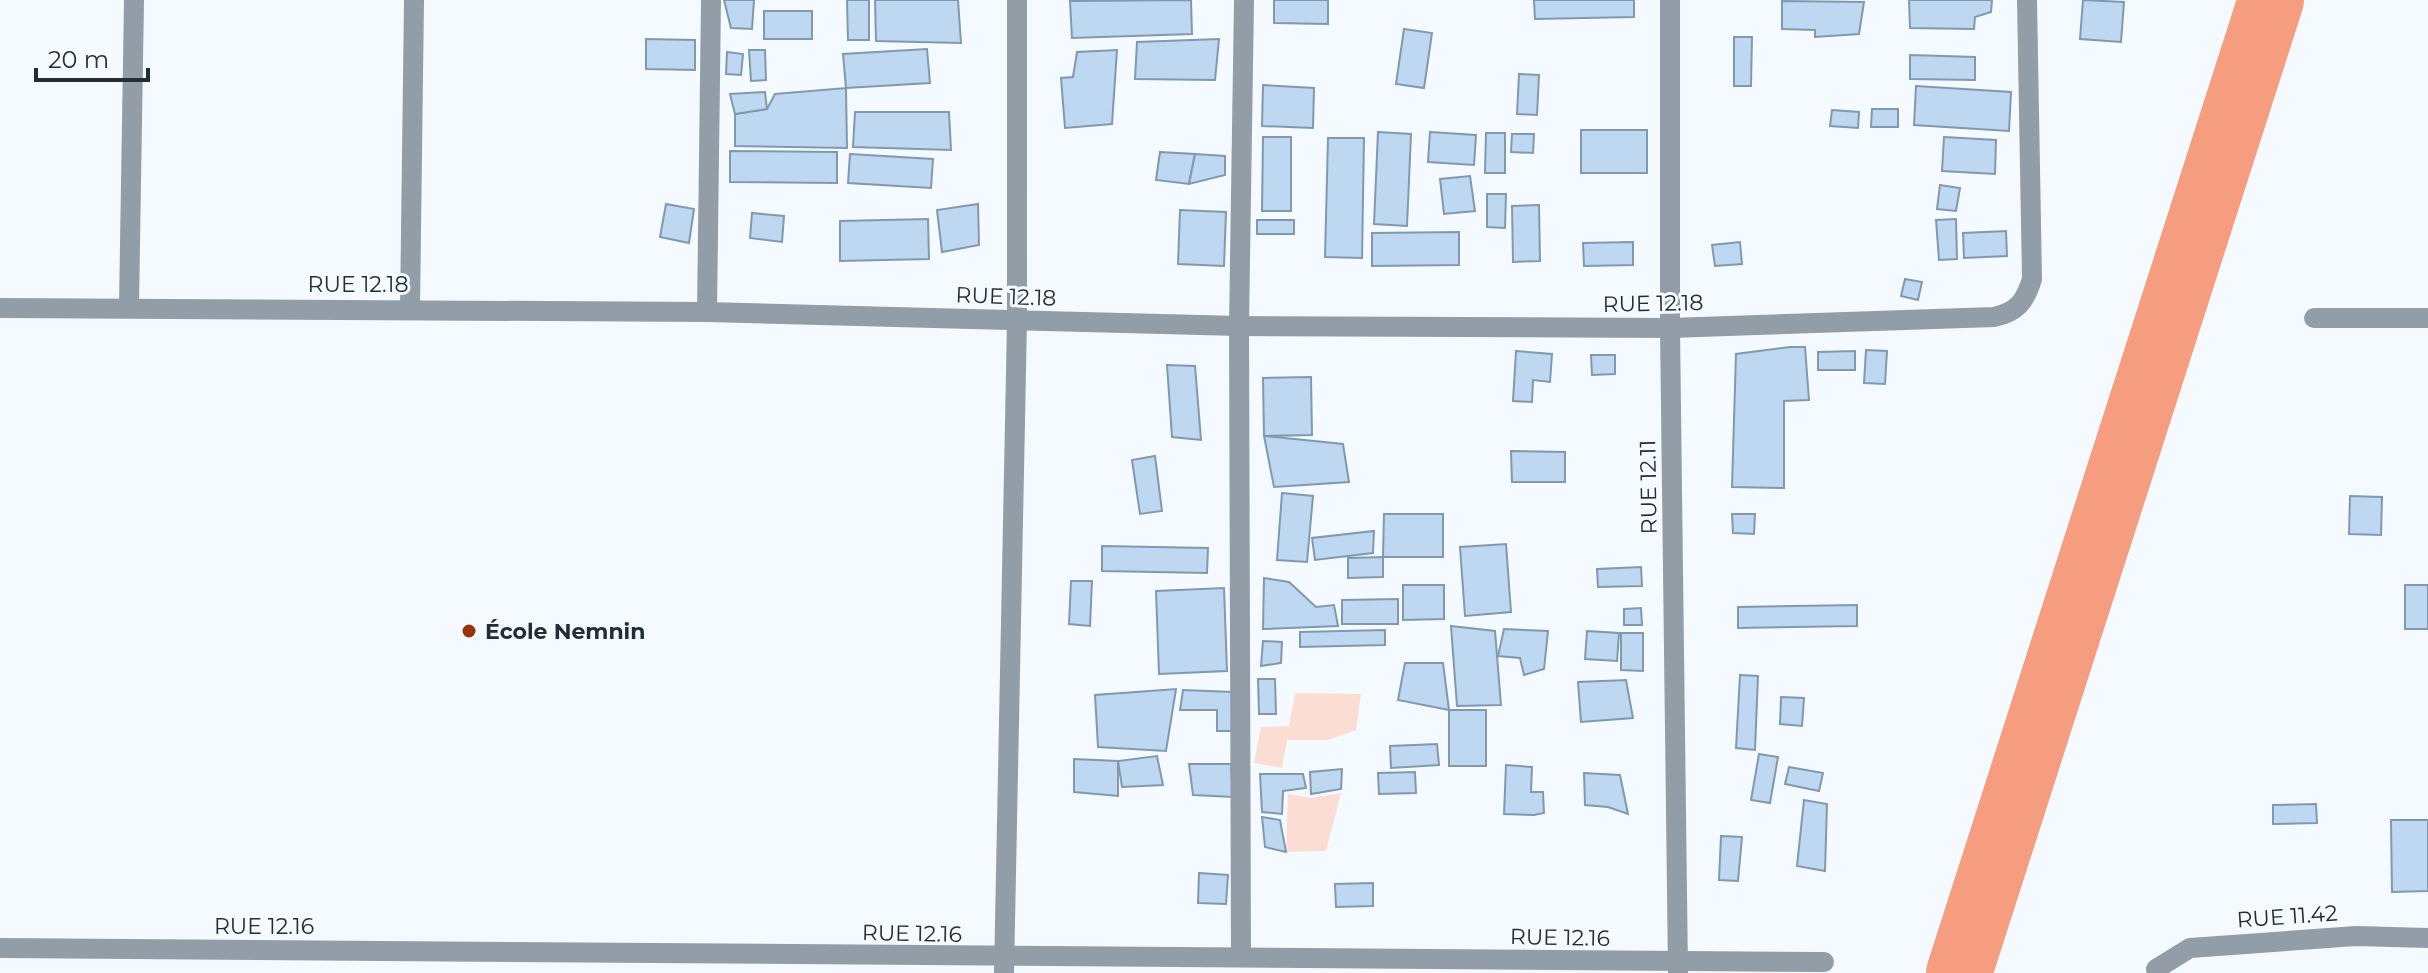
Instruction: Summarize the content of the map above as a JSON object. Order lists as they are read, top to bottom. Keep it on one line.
{"streets":{"street":["RUE 12.18","RUE 12.11","RUE 11.42","RUE 12.16"]},"crossings":[["RUE 12.18","RUE 12.11"],["RUE 12.11","RUE 12.16"]],"places":["École Nemnin"],"scale_bar":"20 m"}
